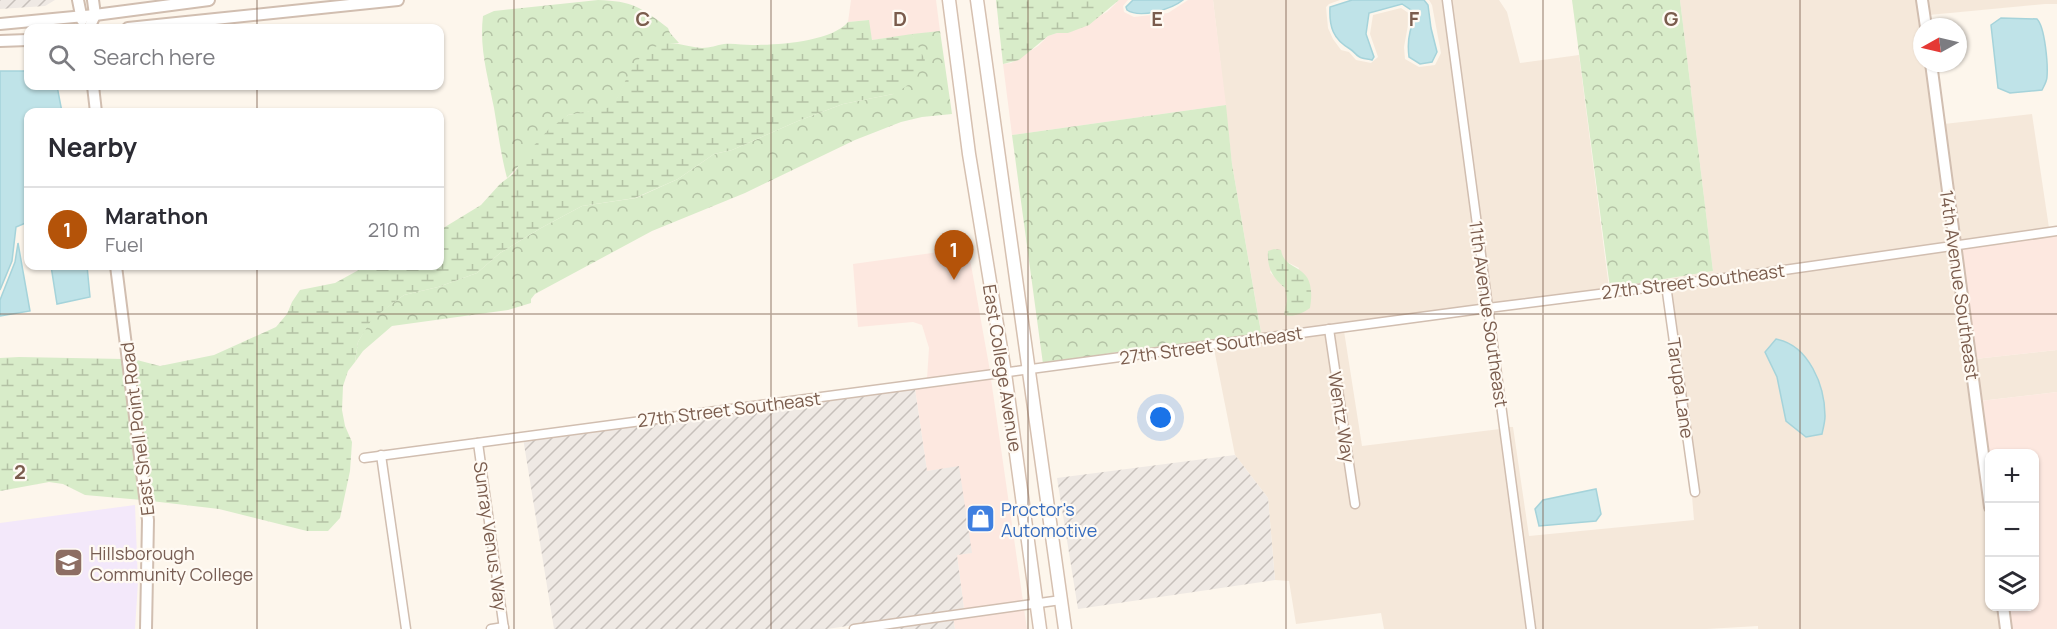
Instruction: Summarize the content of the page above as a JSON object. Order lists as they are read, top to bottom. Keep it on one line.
{"streets":{"main road":["East College Avenue"],"street":["27th Street Southeast","14th Avenue Southeast","11th Avenue Southeast","Tarupa Lane","Wentz Way","East Shell Point Road","Sunray Venus Way"]},"crossings":[["27th Street Southeast","14th Avenue Southeast"],["27th Street Southeast","11th Avenue Southeast"],["27th Street Southeast","East College Avenue"],["27th Street Southeast","Tarupa Lane"],["27th Street Southeast","Wentz Way"],["27th Street Southeast","Sunray Venus Way"]],"places":{"shop":["Proctor's Automotive"],"school or university":["Hillsborough Community College"]},"north":"left","page":{"search":"Search here","heading":"Nearby","list":[{"mark":"1","name":"Marathon","note":"Fuel","value":"210 m"}],"pins":"1","map_buttons":["+","−"]},"grid":{"columns":["C","D","E","F","G"],"rows":["2"]}}
